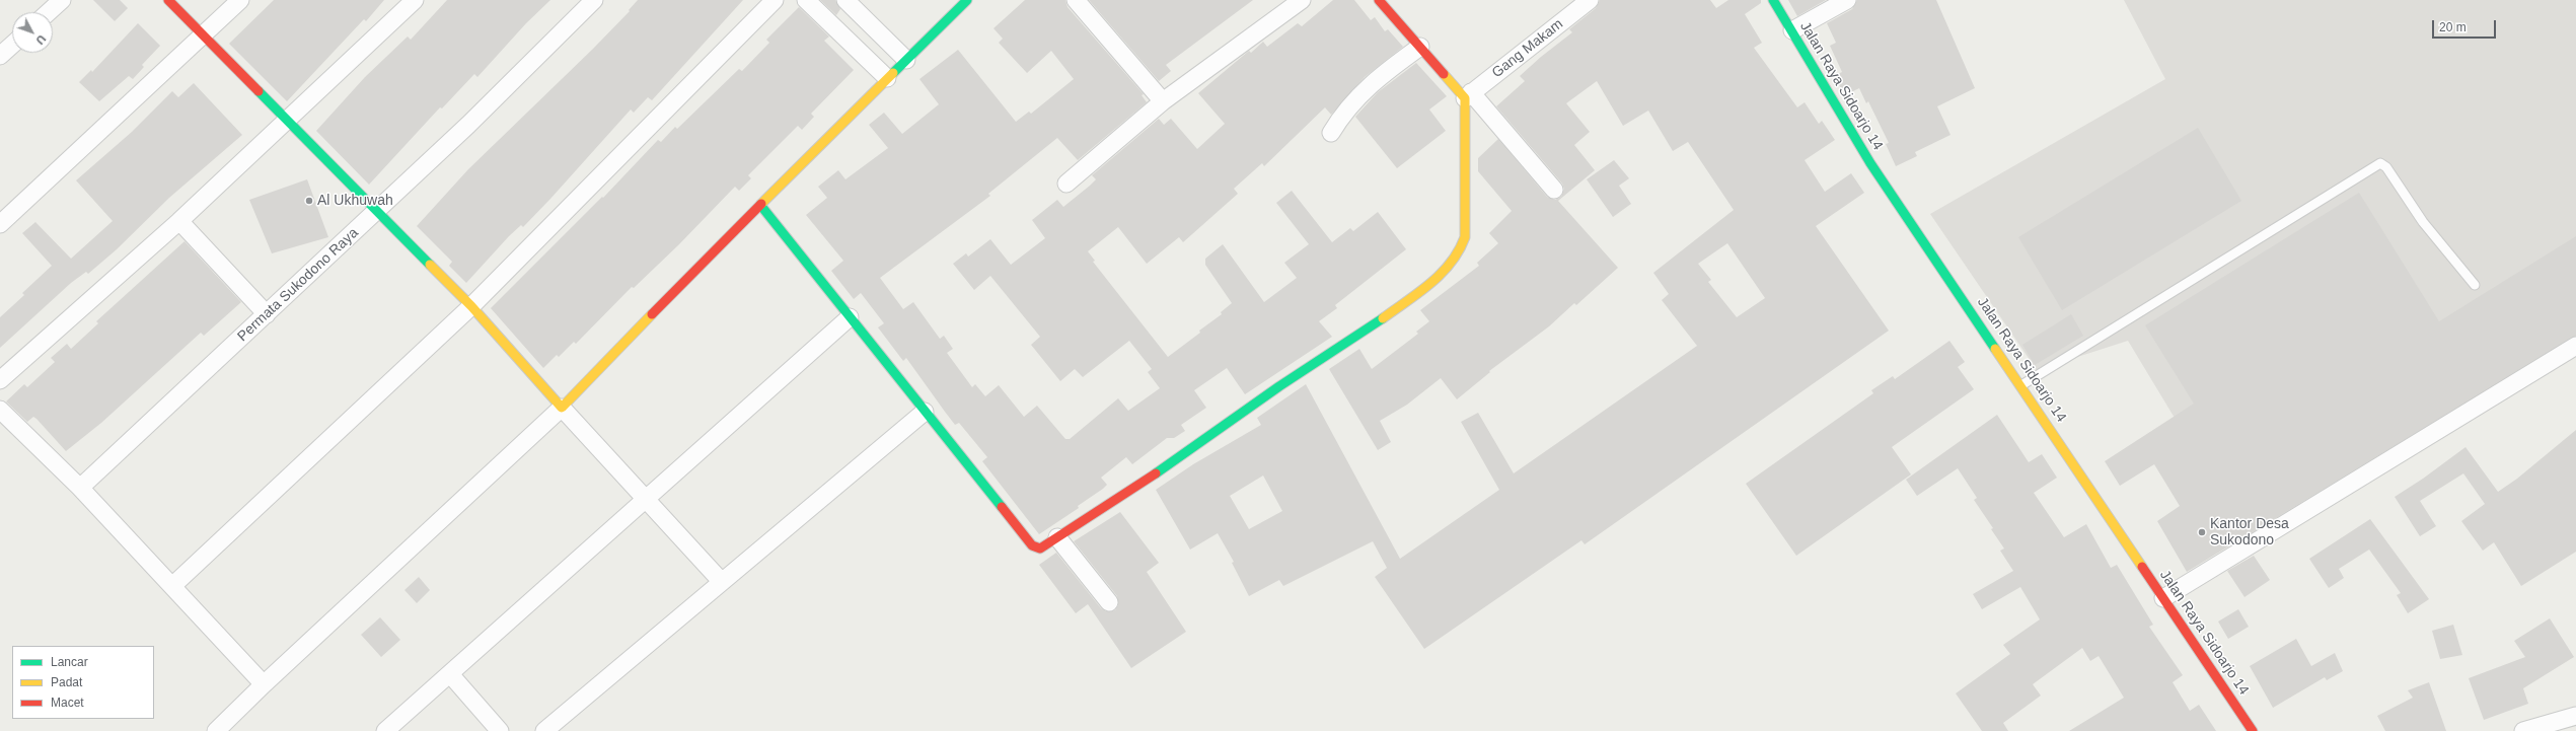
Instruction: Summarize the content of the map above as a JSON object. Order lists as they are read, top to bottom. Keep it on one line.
{"streets":{"street":["Gang Makam","Jalan Raya Sidoarjo 14","Permata Sukodono Raya"]},"places":["Al Ukhuwah","Kantor Desa Sukodono"],"legend":["Lancar","Padat","Macet"],"scale_bar":"20 m","north":"bottom right"}
